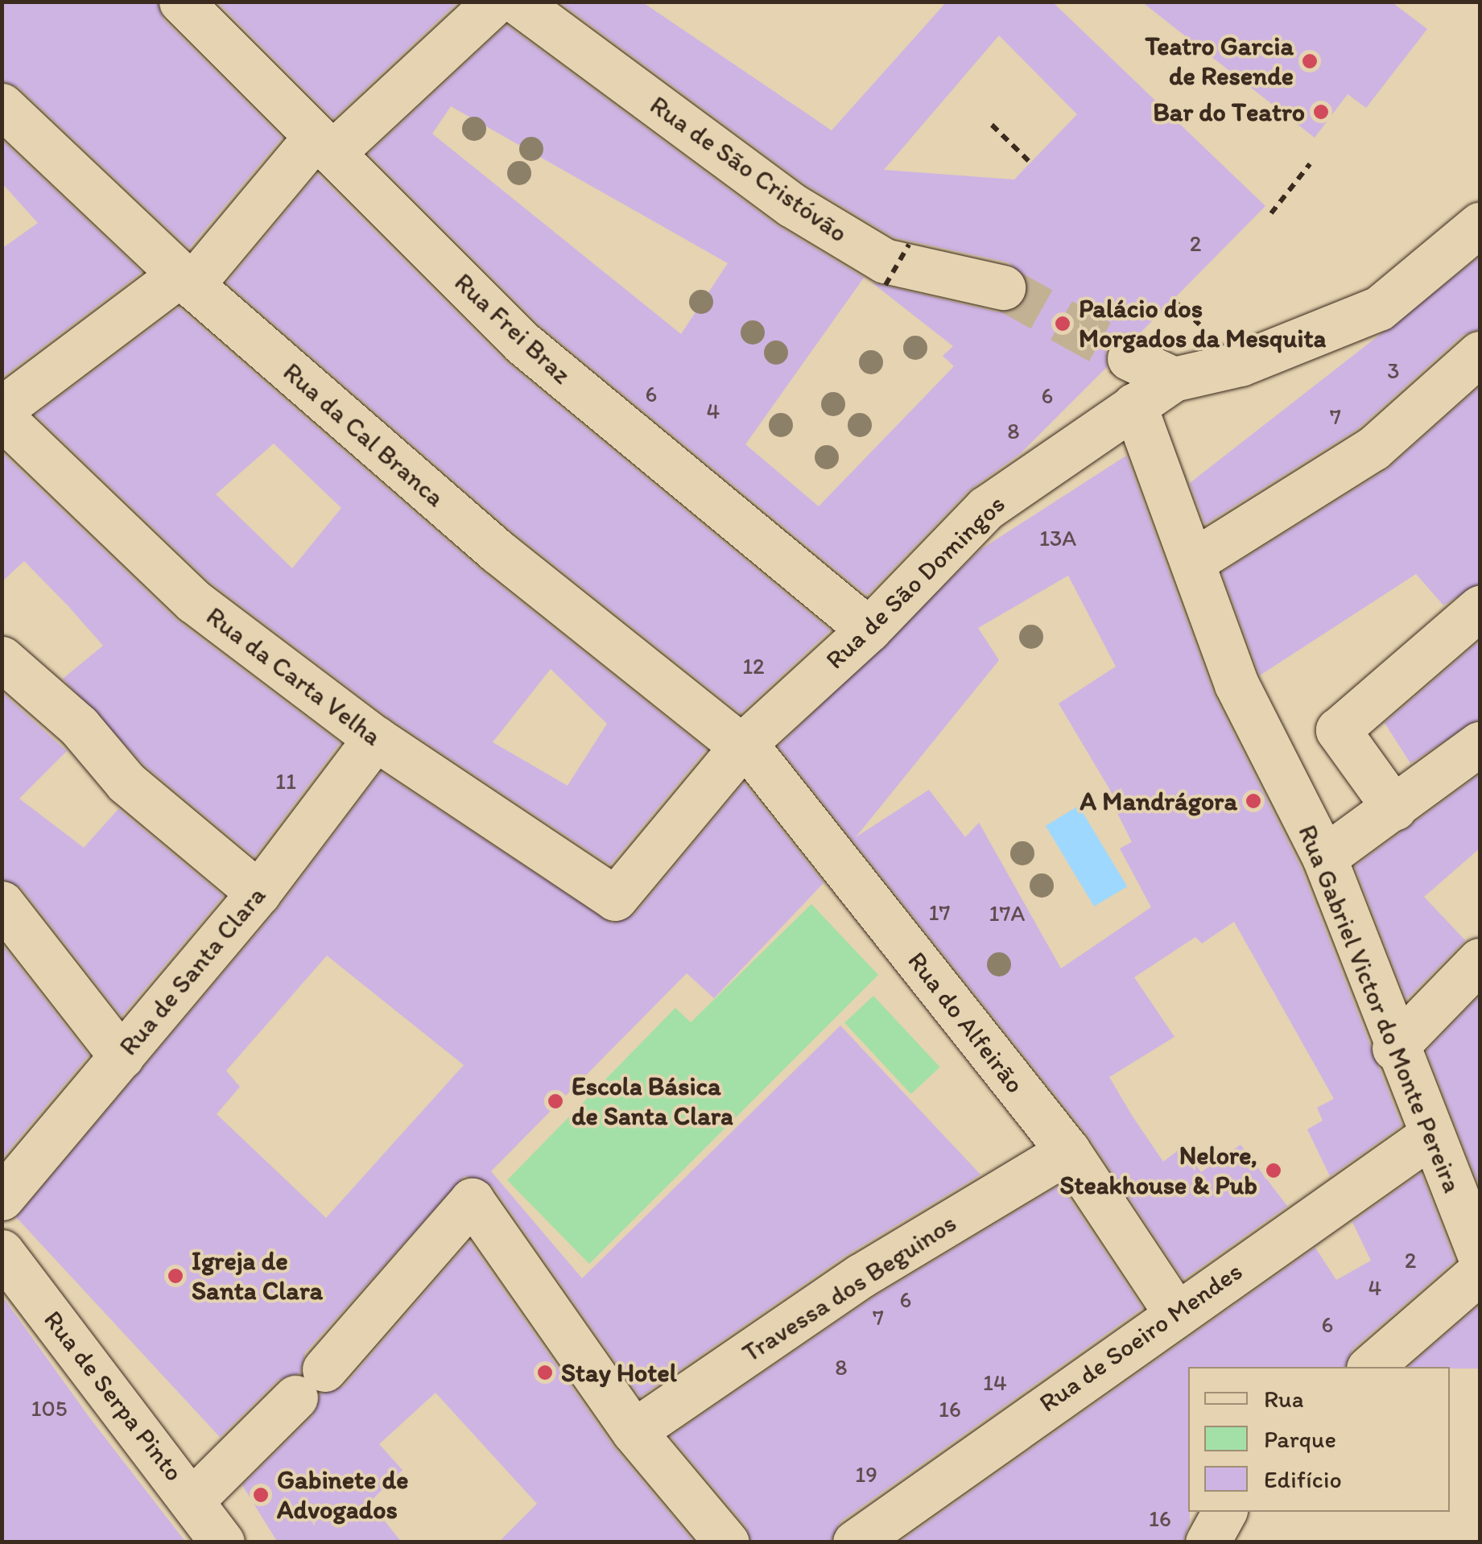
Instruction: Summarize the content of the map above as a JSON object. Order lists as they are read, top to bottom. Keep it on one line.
{"streets":{"street":["Rua de São Cristóvão","Rua Frei Braz","Rua da Cal Branca","Rua de São Domingos","Rua da Carta Velha","Rua de Santa Clara","Rua Gabriel Victor do Monte Pereira","Rua do Alfeirão","Travessa dos Beguinos","Rua de Soeiro Mendes","Rua de Serpa Pinto"]},"crossings":[["Rua Frei Braz","Rua de São Domingos"],["Rua da Cal Branca","Rua de São Domingos"],["Rua da Cal Branca","Rua do Alfeirão"],["Rua de São Domingos","Rua da Carta Velha"],["Rua de São Domingos","Rua Gabriel Victor do Monte Pereira"],["Rua de São Domingos","Rua do Alfeirão"],["Rua da Carta Velha","Rua de Santa Clara"],["Rua Gabriel Victor do Monte Pereira","Rua de Soeiro Mendes"],["Rua do Alfeirão","Travessa dos Beguinos"],["Rua do Alfeirão","Rua de Soeiro Mendes"]],"places":["Teatro Garcia de Resende","Bar do Teatro","Palácio dos Morgados da Mesquita","A Mandrágora","Escola Básica de Santa Clara","Nelore, Steakhouse & Pub","Igreja de Santa Clara","Stay Hotel","Gabinete de Advogados"],"house_numbers":["2","3","6","6","4","7","8","13A","12","11","17","17A","2","4","6","7","6","8","14","105","16","19","16"],"legend":["Rua","Parque","Edifício"]}
